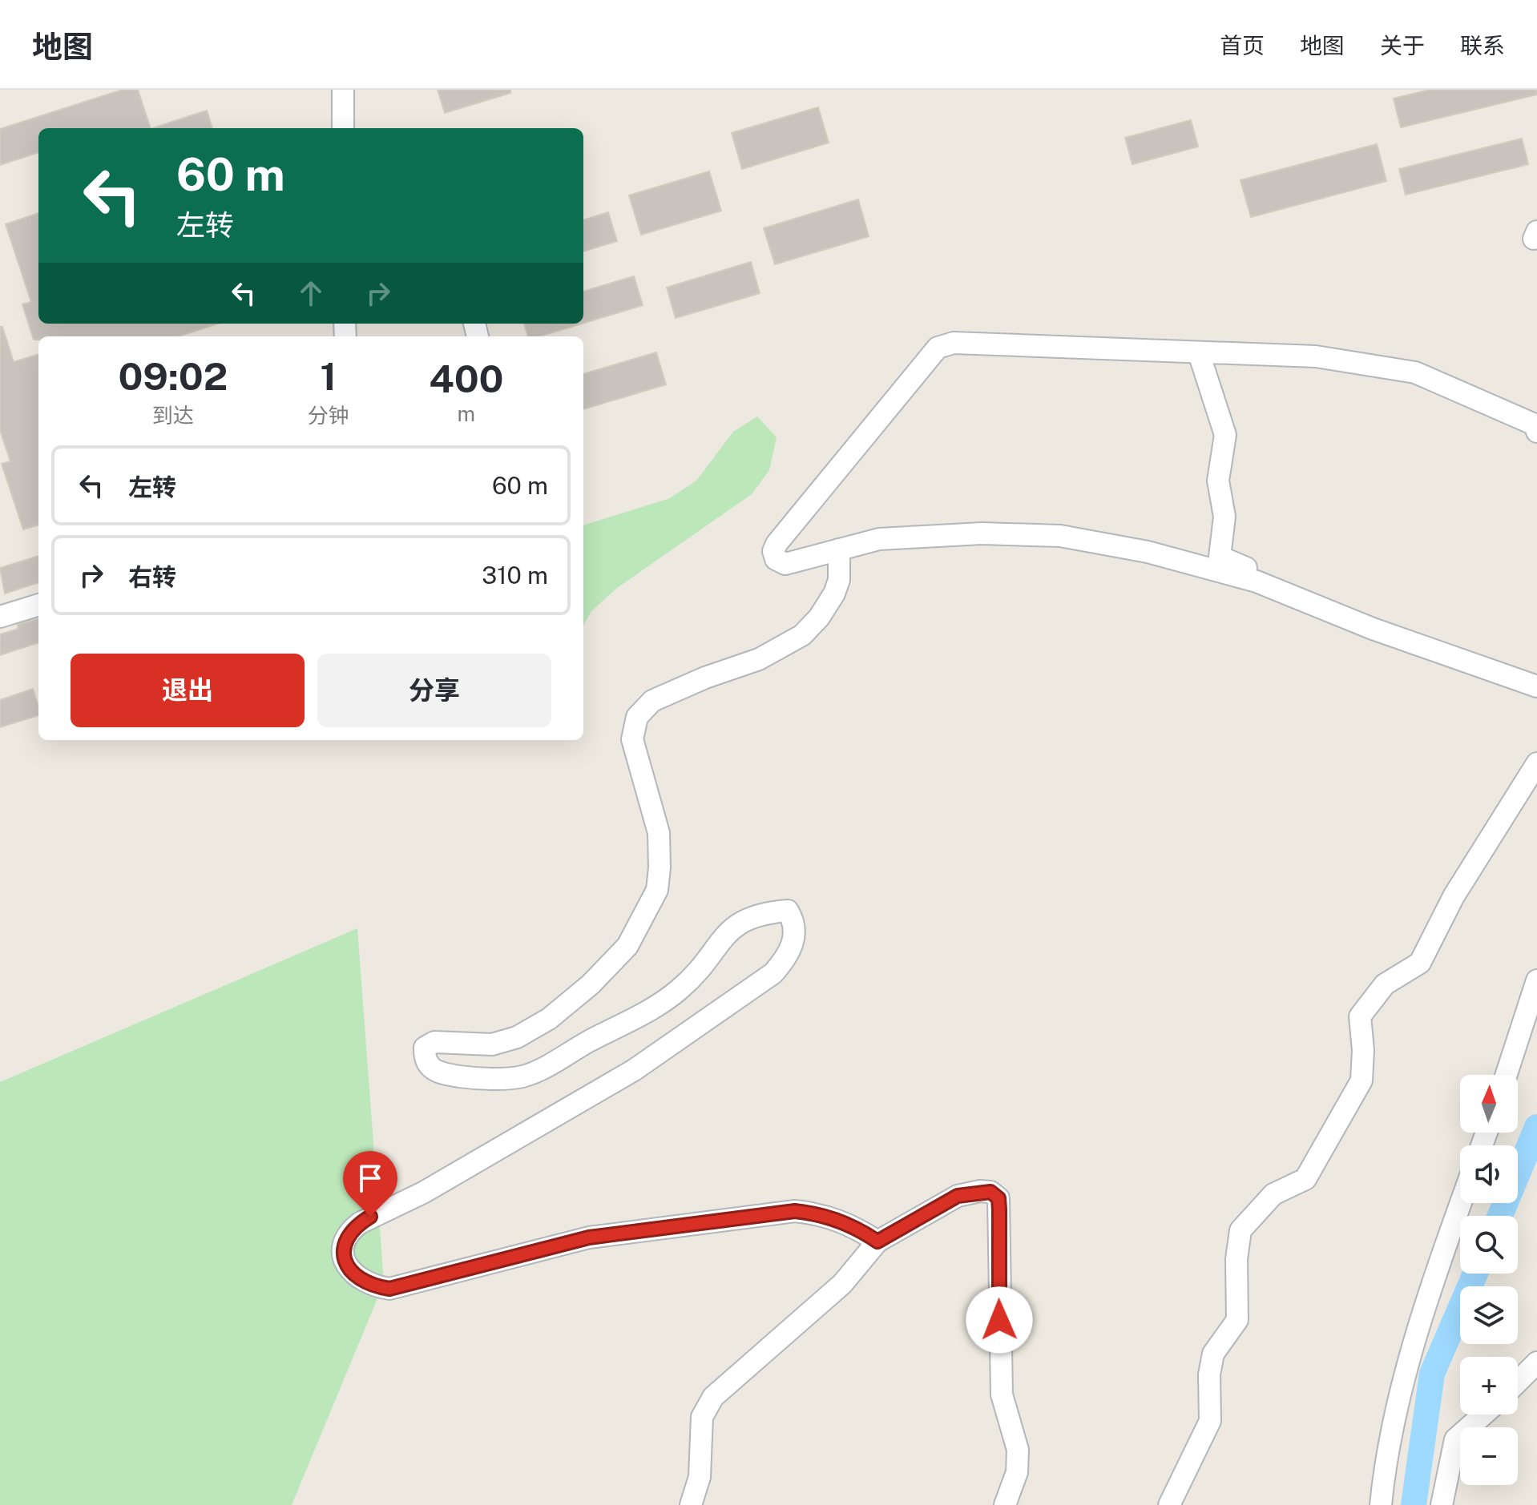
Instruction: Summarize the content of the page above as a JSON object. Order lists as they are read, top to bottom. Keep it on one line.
{"north":"top","page":{"header":"地图","nav":["首页","地图","关于","联系"],"turn":["60 m","左转"],"eta":["09:02","到达","1","分钟","400","m"],"list":[{"name":"左转","value":"60 m"},{"name":"右转","value":"310 m"}],"buttons":["退出","分享"],"map_buttons":["+","−"]}}
